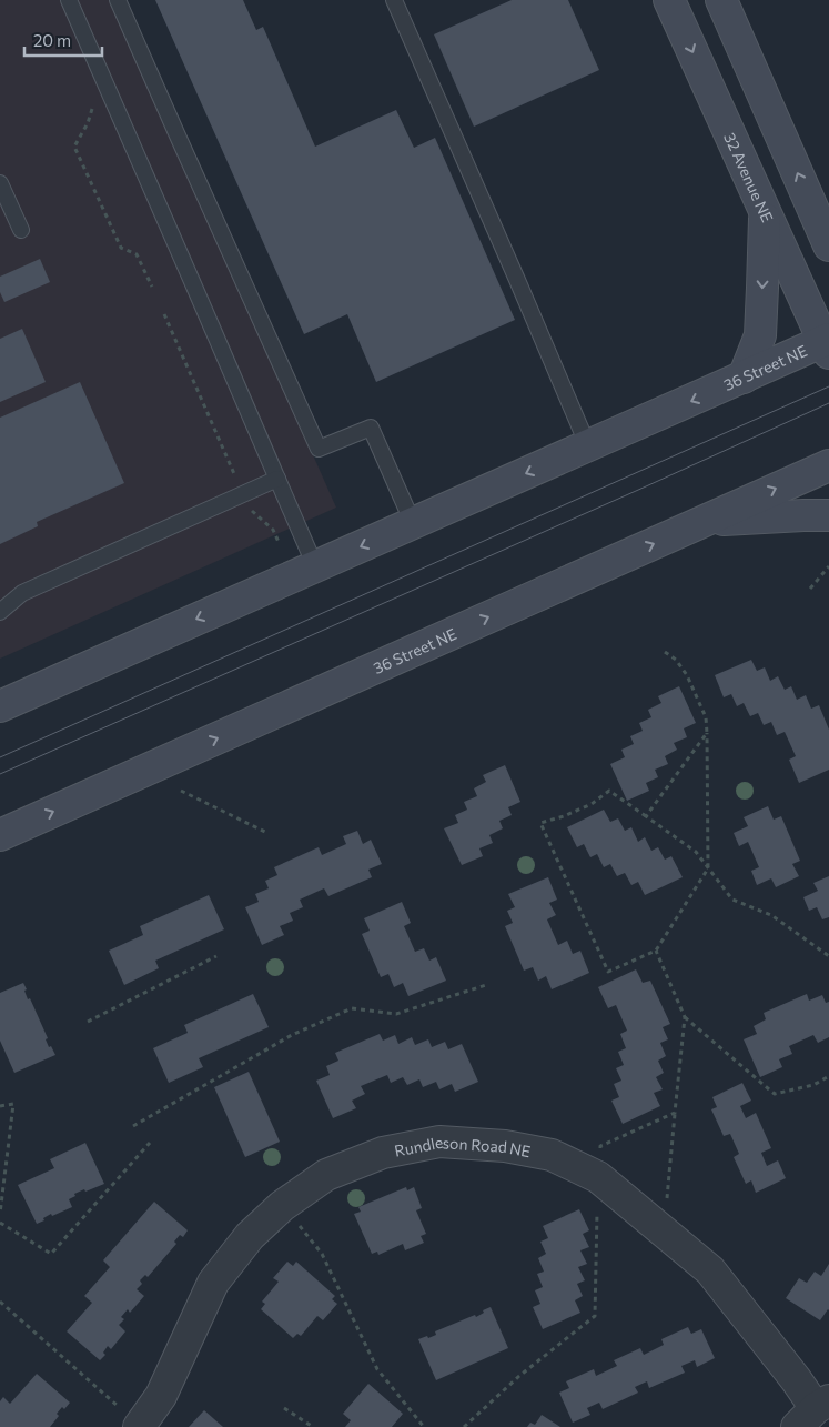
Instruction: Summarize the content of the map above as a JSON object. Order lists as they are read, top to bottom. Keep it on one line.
{"streets":{"main road":["32 Avenue NE","36 Street NE"],"street":["Rundleson Road NE"]},"crossings":[["32 Avenue NE","36 Street NE"]],"scale_bar":"20 m"}
